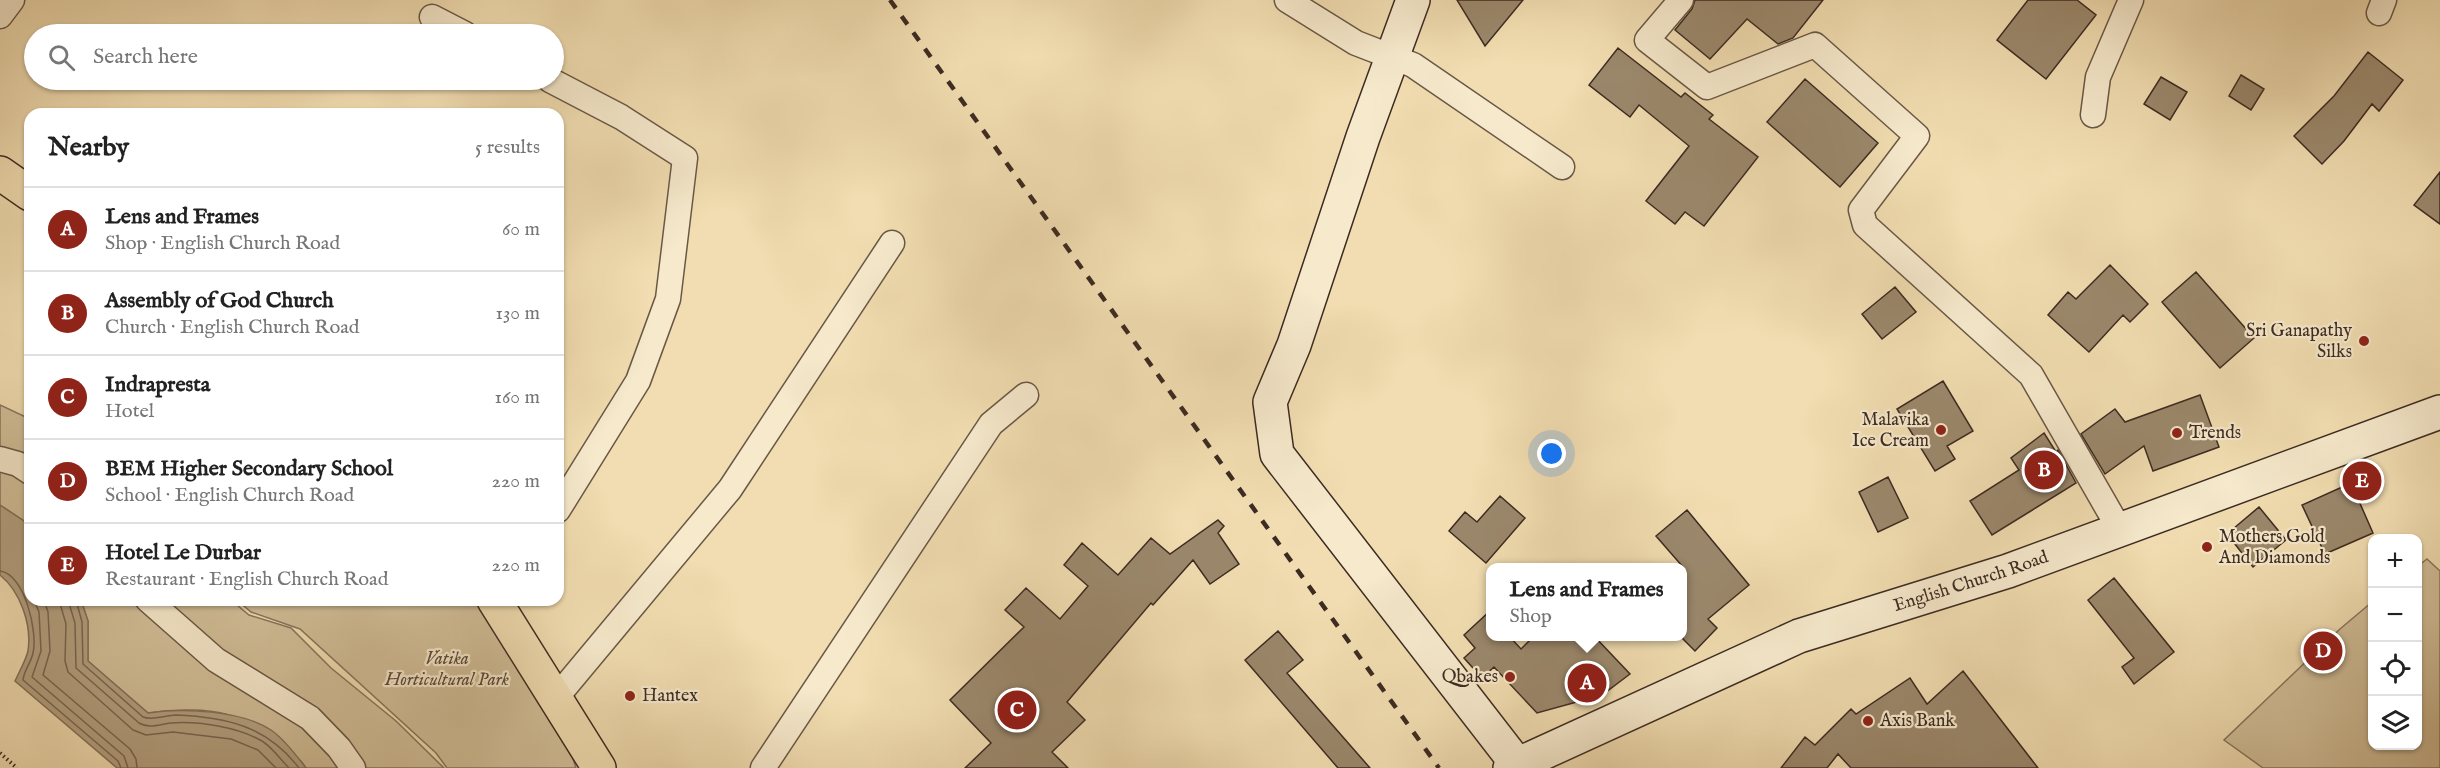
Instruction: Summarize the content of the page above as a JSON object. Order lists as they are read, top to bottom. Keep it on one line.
{"streets":{"main road":["English Church Road"]},"parks":["Vatika Horticultural Park"],"places":["Sri Ganapathy Silks","Malavika Ice Cream","Trends","Mothers Gold And Diamonds","Qbakes","Hantex","Axis Bank"],"page":{"search":"Search here","heading":["Nearby","5 results"],"list":[{"mark":"A","name":"Lens and Frames","note":"Shop · English Church Road","value":"60 m"},{"mark":"B","name":"Assembly of God Church","note":"Church · English Church Road","value":"130 m"},{"mark":"C","name":"Indrapresta","note":"Hotel","value":"160 m"},{"mark":"D","name":"BEM Higher Secondary School","note":"School · English Church Road","value":"220 m"},{"mark":"E","name":"Hotel Le Durbar","note":"Restaurant · English Church Road","value":"220 m"}],"pins":["B","E","D","A","C"],"map_buttons":["+","−"],"popup":["Lens and Frames","Shop"]}}
